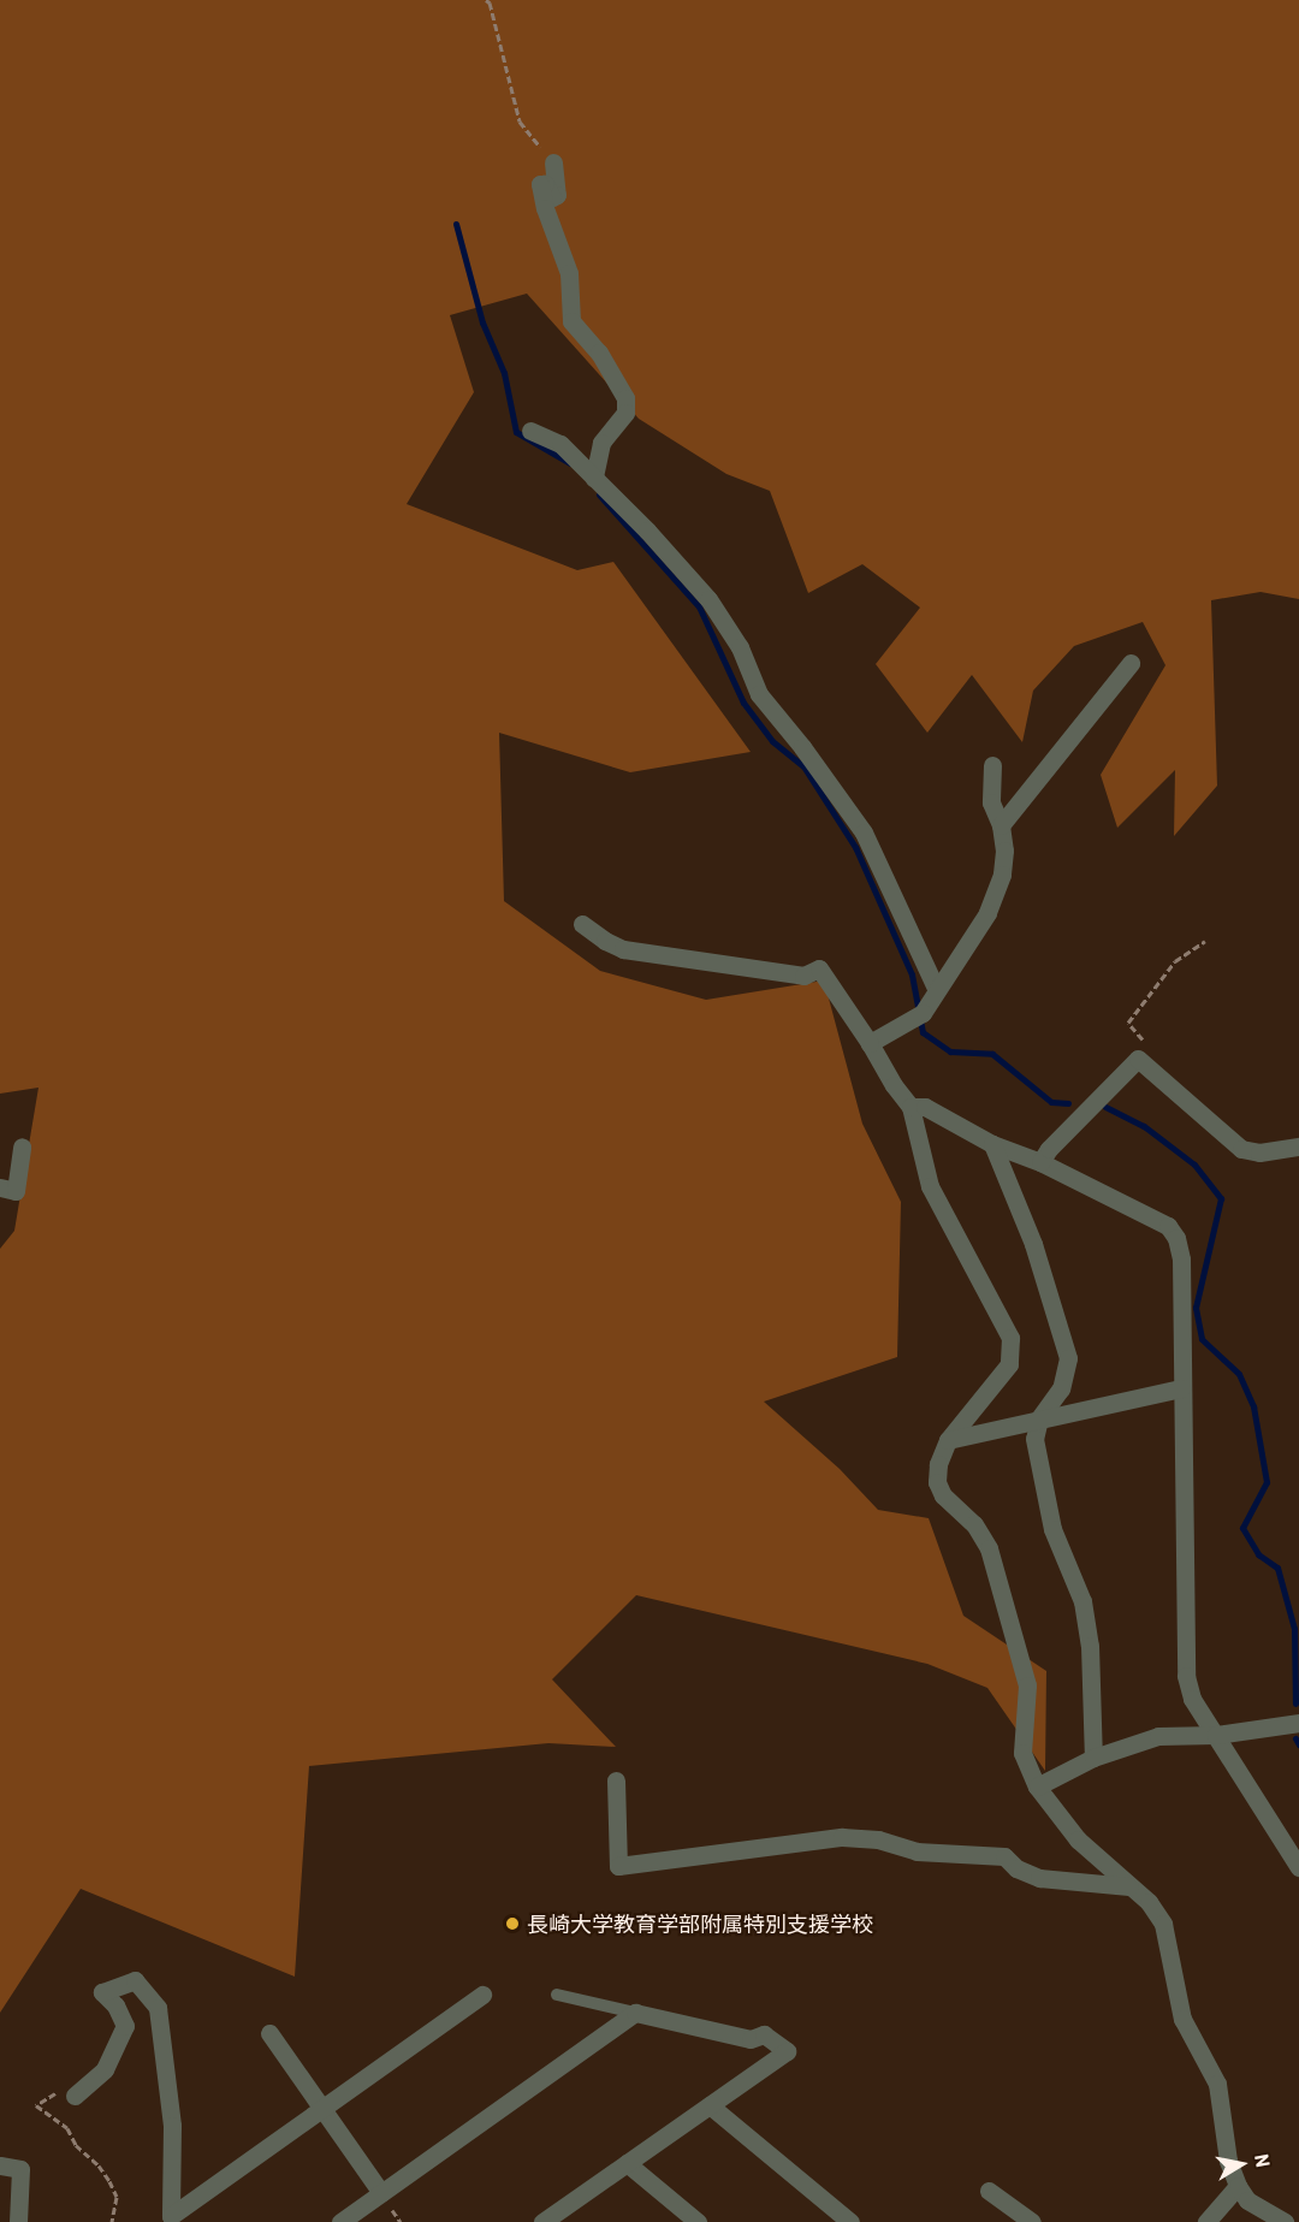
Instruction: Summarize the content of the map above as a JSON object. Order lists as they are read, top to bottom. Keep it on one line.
{"places":["長崎大学教育学部附属特別支援学校"],"north":"right"}
